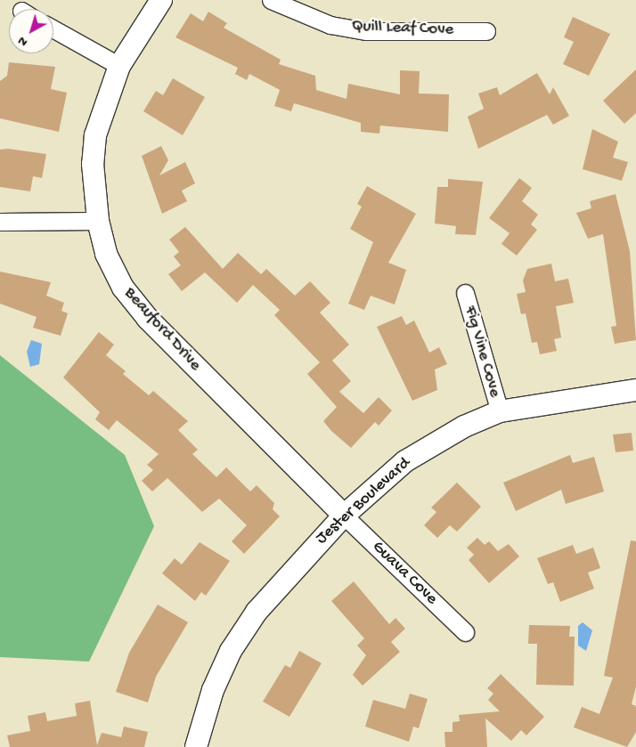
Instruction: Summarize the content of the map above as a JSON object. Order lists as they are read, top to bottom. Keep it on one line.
{"streets":{"street":["Quill Leaf Cove","Beauford Drive","Fig Vine Cove","Jester Boulevard","Guava Cove"]},"crossings":[["Beauford Drive","Jester Boulevard"],["Beauford Drive","Guava Cove"],["Fig Vine Cove","Jester Boulevard"],["Jester Boulevard","Guava Cove"]],"north":"bottom left"}
